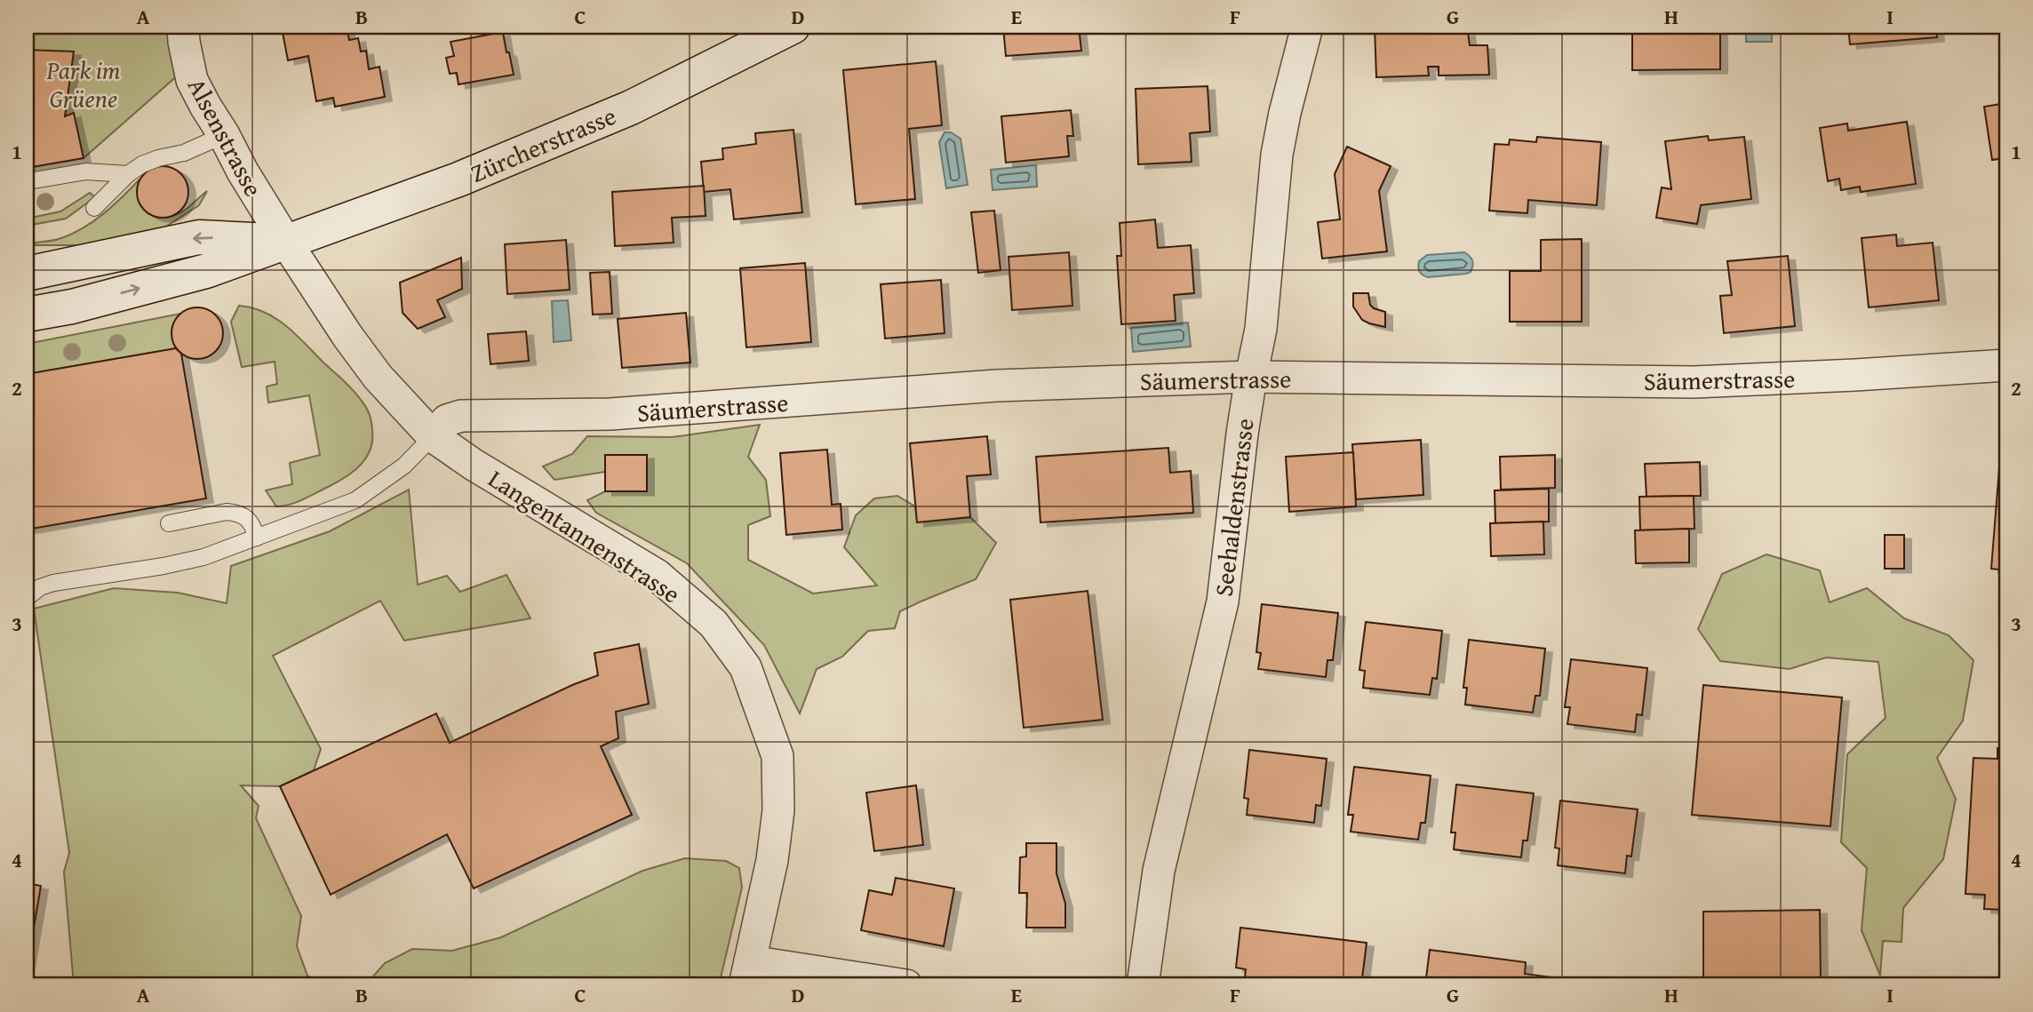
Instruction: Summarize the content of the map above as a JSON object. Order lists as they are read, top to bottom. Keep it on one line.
{"streets":{"main road":["Zürcherstrasse"],"street":["Alsenstrasse","Säumerstrasse","Seehaldenstrasse","Langentannenstrasse"]},"crossings":[["Alsenstrasse","Zürcherstrasse"],["Alsenstrasse","Langentannenstrasse"],["Zürcherstrasse","Langentannenstrasse"],["Säumerstrasse","Seehaldenstrasse"],["Säumerstrasse","Langentannenstrasse"]],"parks":["Park im Grüene"],"grid":{"columns":["A","B","C","D","E","F","G","H","I"],"rows":["1","2","3","4"]}}
